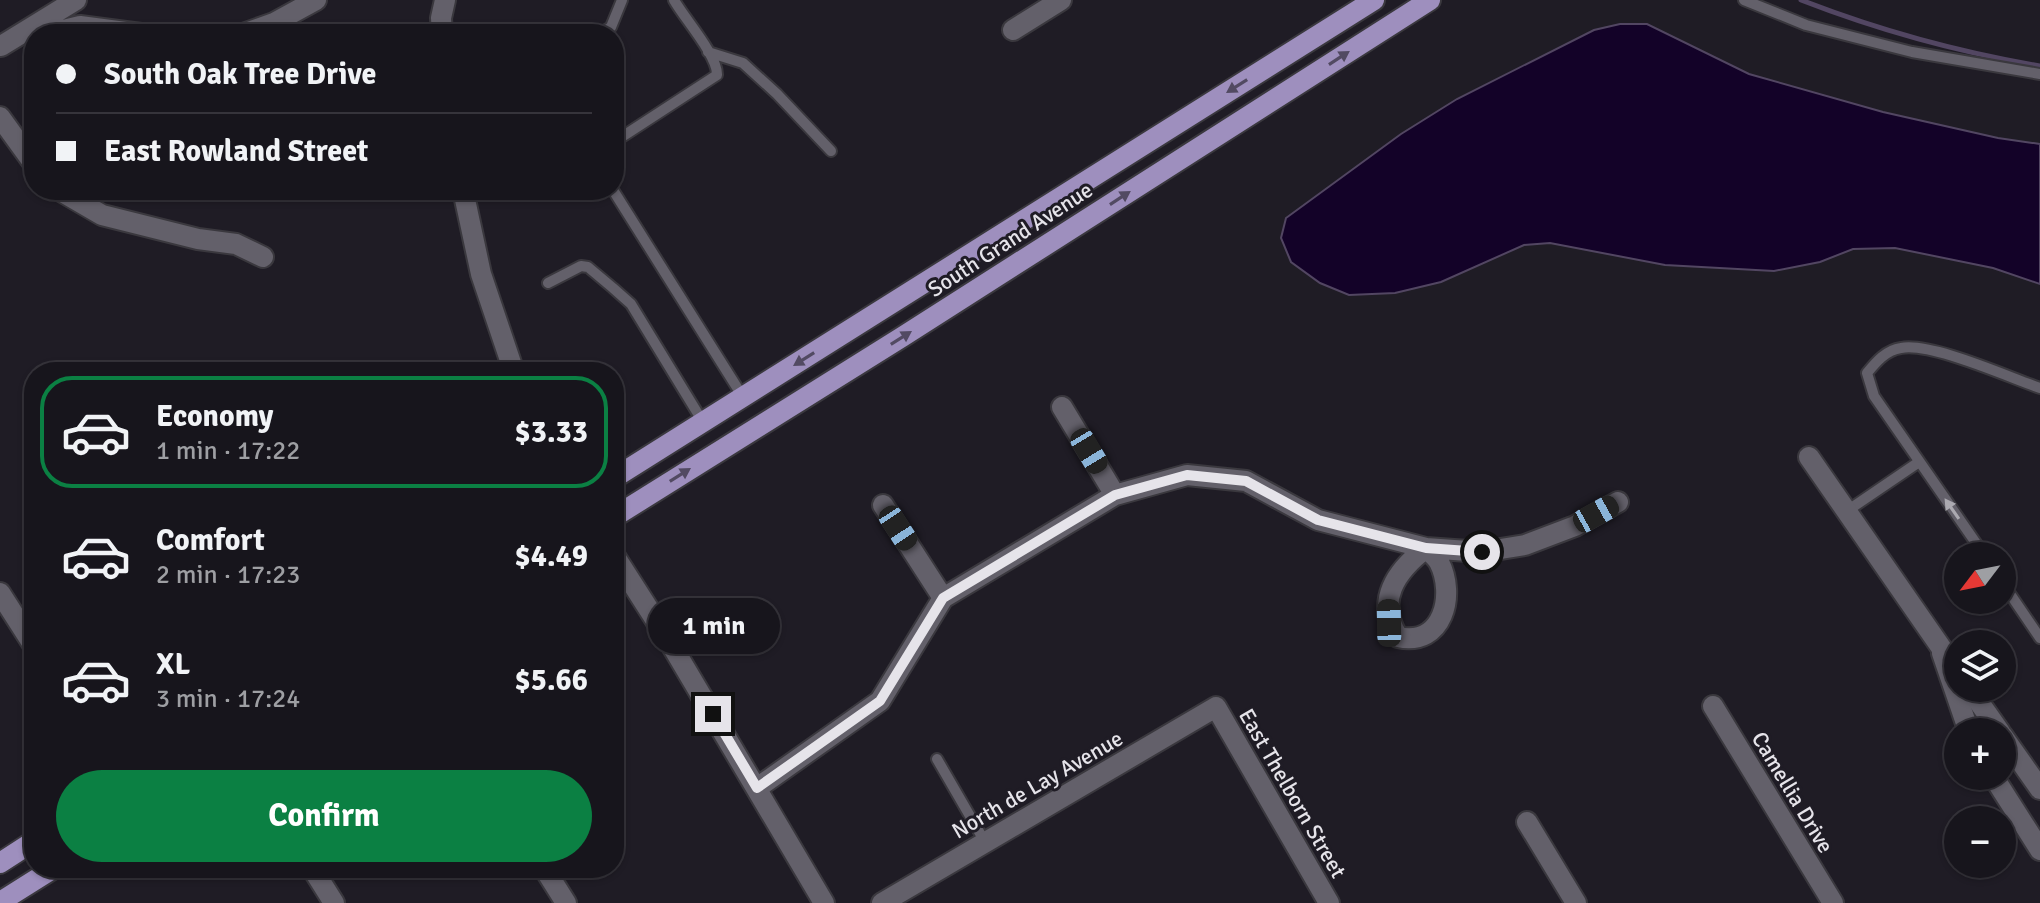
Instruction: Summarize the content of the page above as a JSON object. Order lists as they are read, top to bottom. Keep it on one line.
{"streets":{"main road":["South Grand Avenue"],"street":["North de Lay Avenue","Camellia Drive","East Thelborn Street"]},"crossings":[["North de Lay Avenue","East Thelborn Street"]],"north":"bottom left","page":{"banner":["South Oak Tree Drive","East Rowland Street"],"list":[{"name":"Economy","note":"1 min · 17:22","value":"$3.33"},{"name":"Comfort","note":"2 min · 17:23","value":"$4.49"},{"name":"XL","note":"3 min · 17:24","value":"$5.66"}],"map_buttons":["+","−"],"bubble":"1 min","buttons":"Confirm"}}
